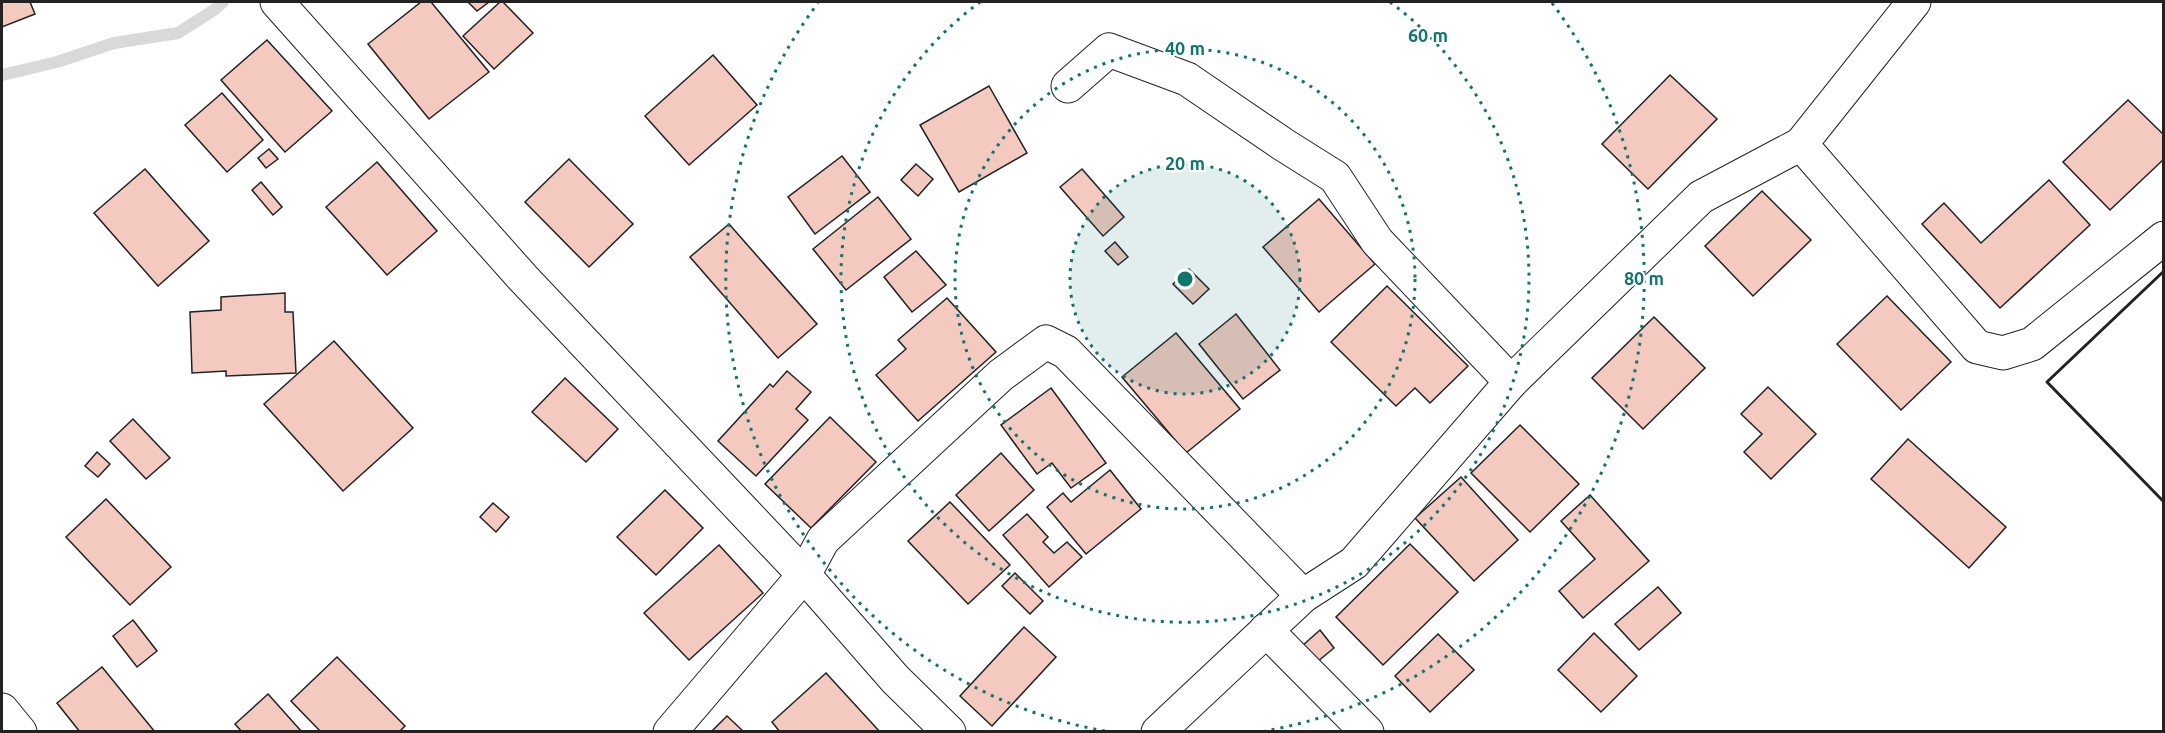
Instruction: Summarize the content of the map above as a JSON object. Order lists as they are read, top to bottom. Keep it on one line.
{"rings":["60 m","40 m","20 m","80 m"]}
